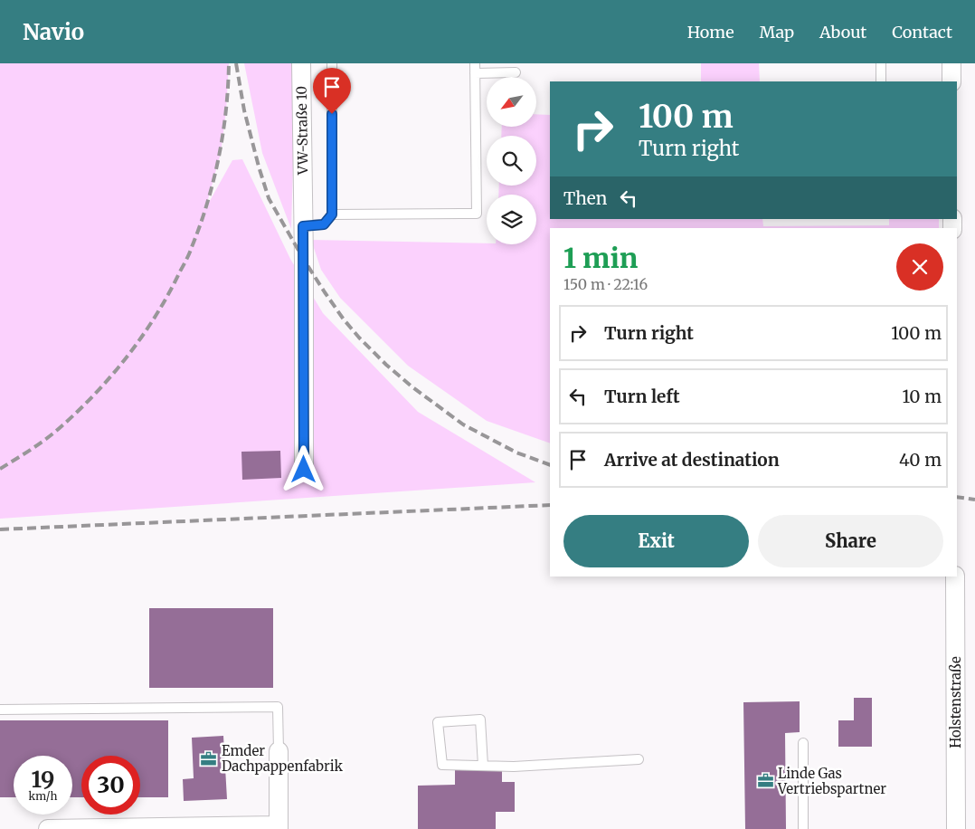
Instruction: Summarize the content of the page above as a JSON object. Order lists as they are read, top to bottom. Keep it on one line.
{"streets":{"street":["VW-Straße 10","Holstenstraße"]},"places":{"office":["Emder Dachpappenfabrik","Linde Gas Vertriebspartner"]},"north":"bottom left","page":{"header":"Navio","nav":["Home","Map","About","Contact"],"turn":["100 m","Turn right"],"then":"Then","heading":["1 min","150 m · 22:16"],"list":[{"name":"Turn right","value":"100 m"},{"name":"Turn left","value":"10 m"},{"name":"Arrive at destination","value":"40 m"}],"buttons":["Exit","Share"],"speed":"19 km/h","limit":"30"}}
